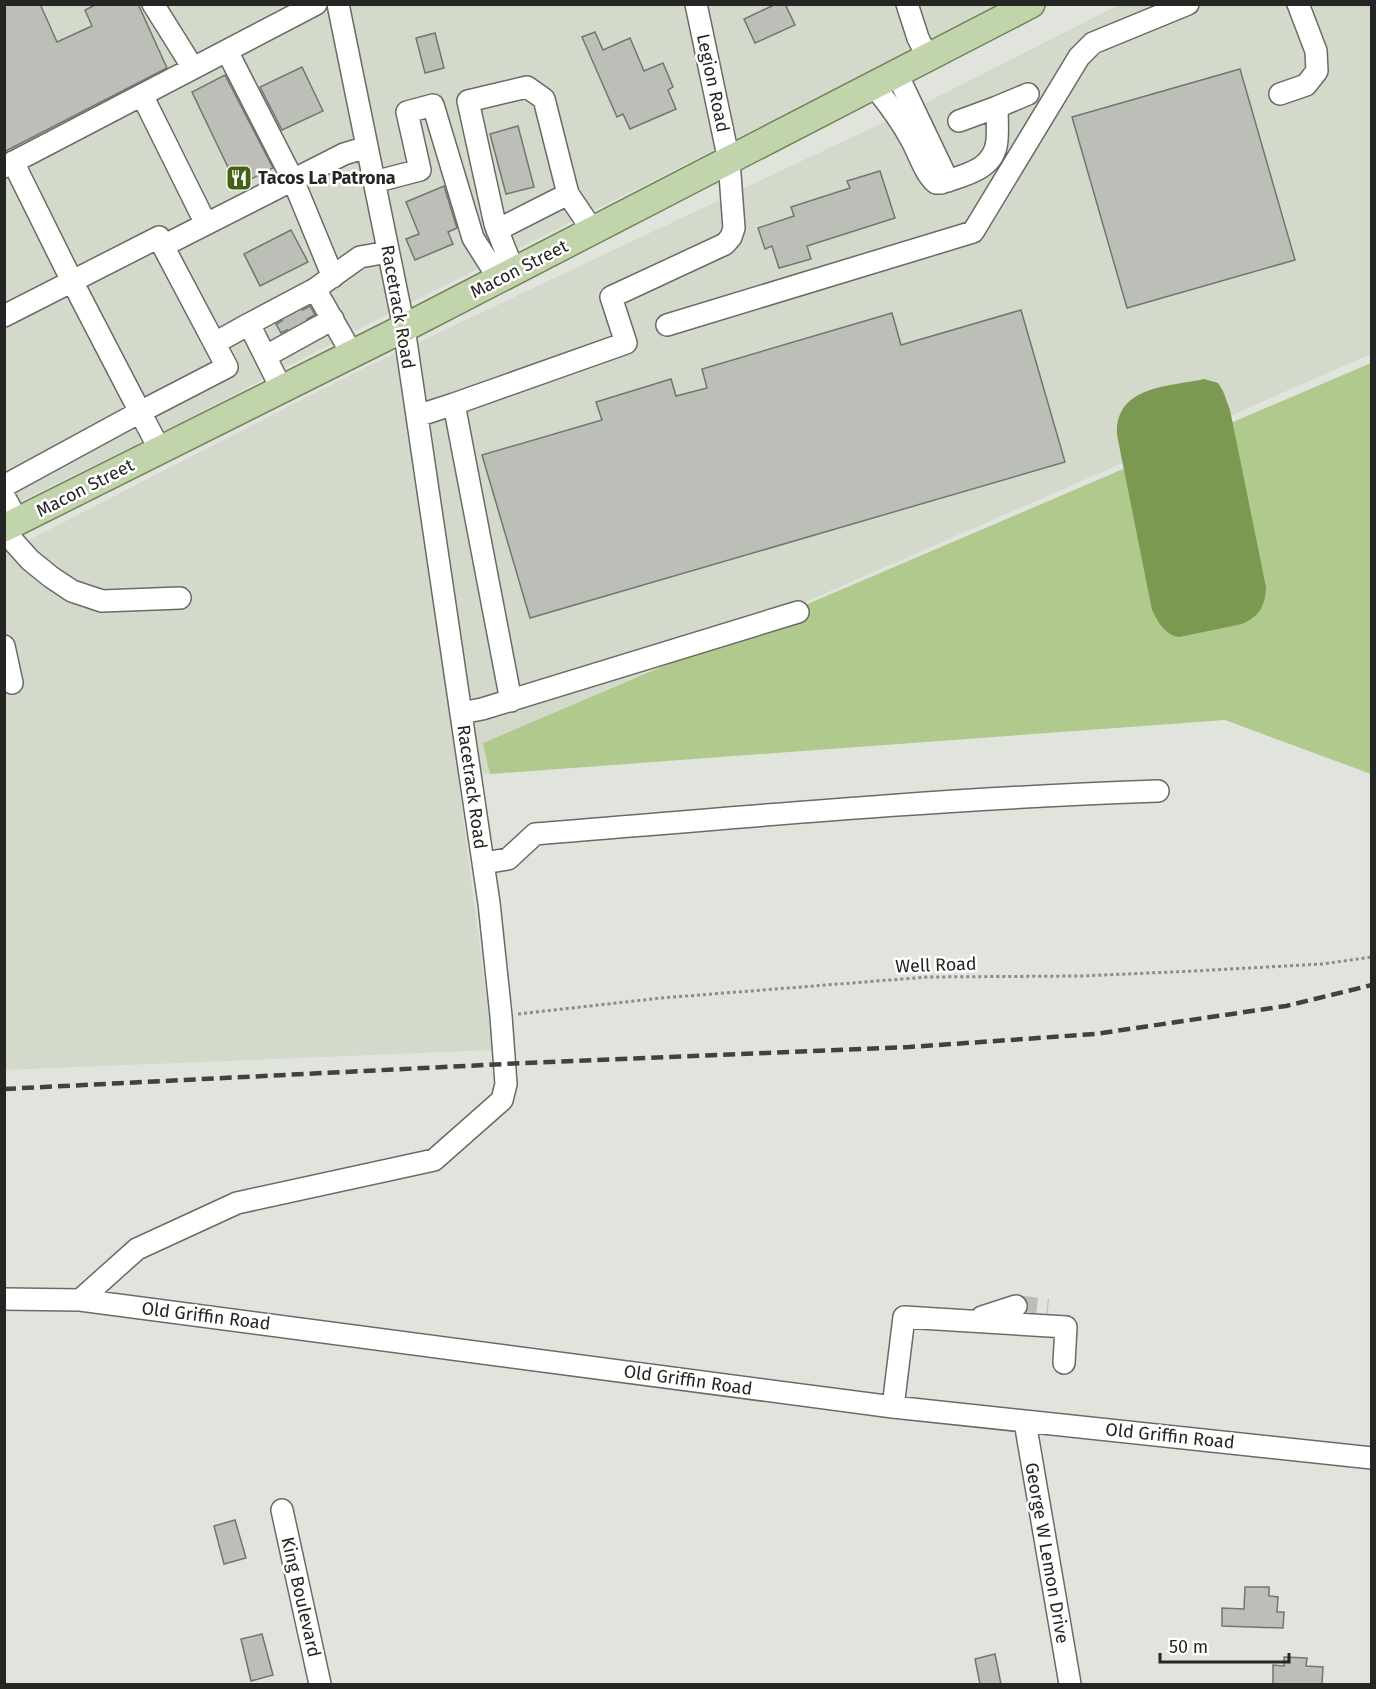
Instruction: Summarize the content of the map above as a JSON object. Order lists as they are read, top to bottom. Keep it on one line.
{"streets":{"main road":["Macon Street"],"street":["Legion Road","Racetrack Road","Old Griffin Road","George W Lemon Drive","King Boulevard"],"path":["Well Road"]},"crossings":[["Legion Road","Macon Street"],["Macon Street","Racetrack Road"],["Racetrack Road","Well Road"],["Racetrack Road","Old Griffin Road"],["Old Griffin Road","George W Lemon Drive"]],"places":{"restaurant":["Tacos La Patrona"]},"scale_bar":"50 m"}
